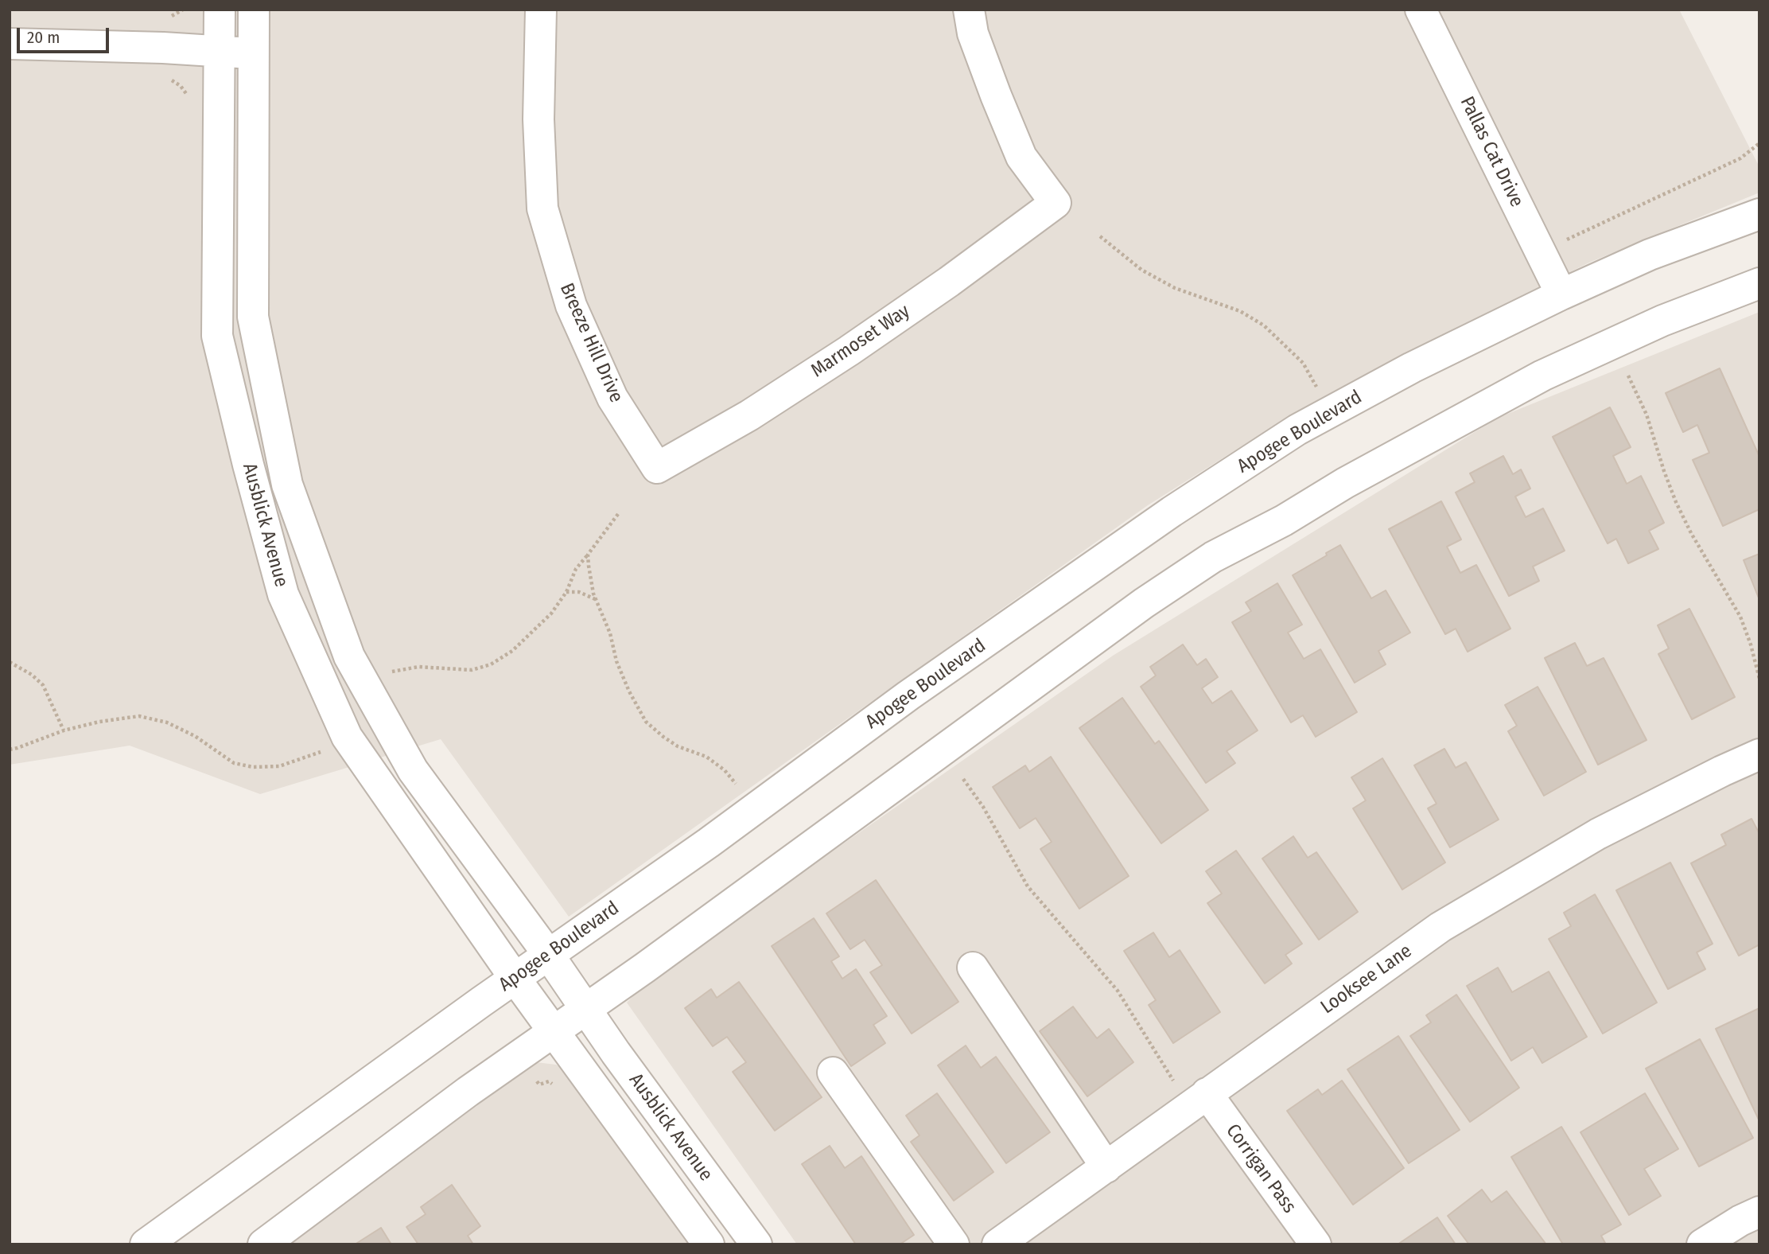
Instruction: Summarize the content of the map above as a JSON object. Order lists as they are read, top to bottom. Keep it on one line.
{"streets":{"street":["Pallas Cat Drive","Marmoset Way","Breeze Hill Drive","Apogee Boulevard","Ausblick Avenue","Looksee Lane","Corrigan Pass"]},"crossings":[["Pallas Cat Drive","Apogee Boulevard"],["Marmoset Way","Breeze Hill Drive"],["Apogee Boulevard","Ausblick Avenue"],["Looksee Lane","Corrigan Pass"]],"scale_bar":"20 m"}
